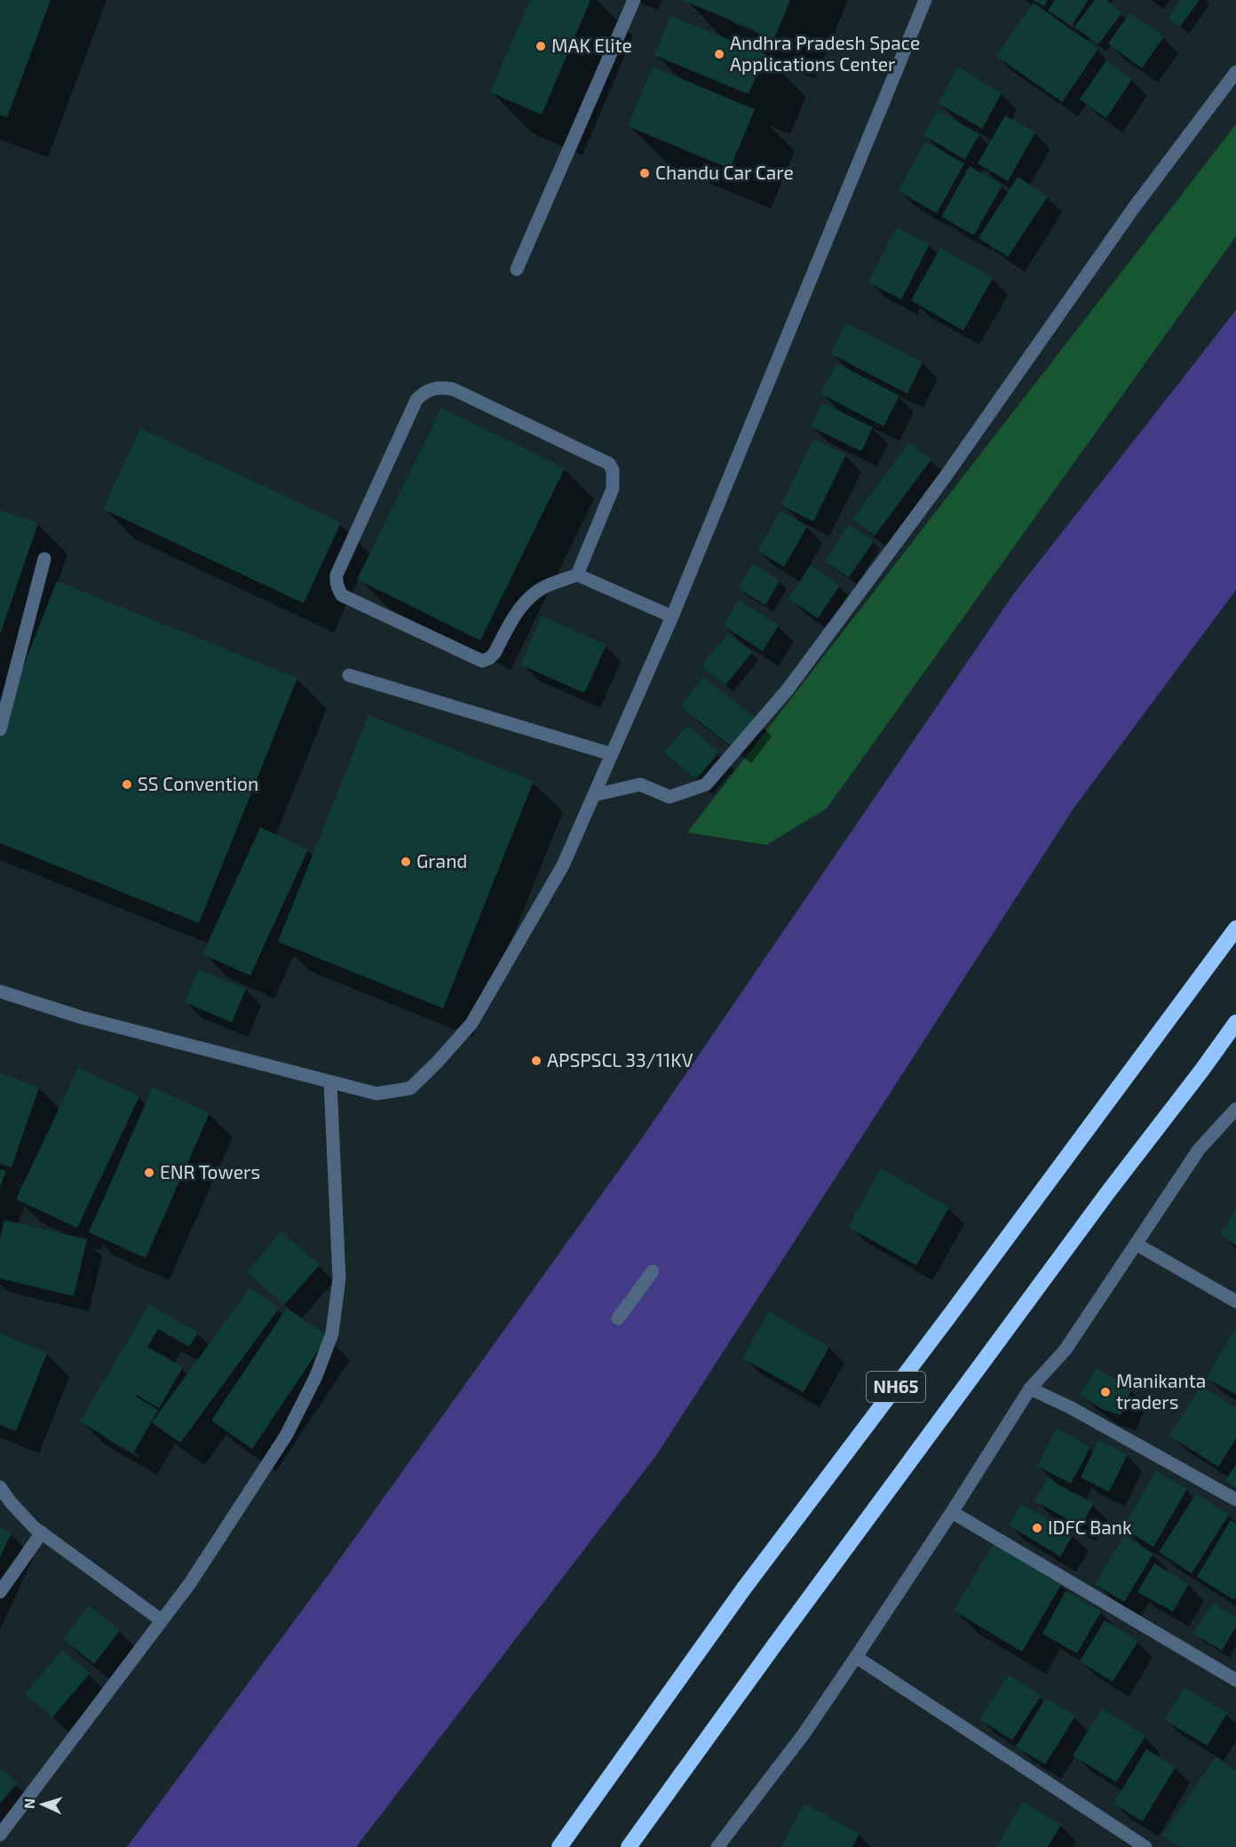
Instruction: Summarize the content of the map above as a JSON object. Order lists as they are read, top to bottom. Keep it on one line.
{"streets":{"highway":["NH65"]},"places":["MAK Elite","Andhra Pradesh Space Applications Center","Chandu Car Care","SS Convention","Grand","APSPSCL 33/11KV","ENR Towers","Manikanta traders","IDFC Bank"],"north":"left"}
